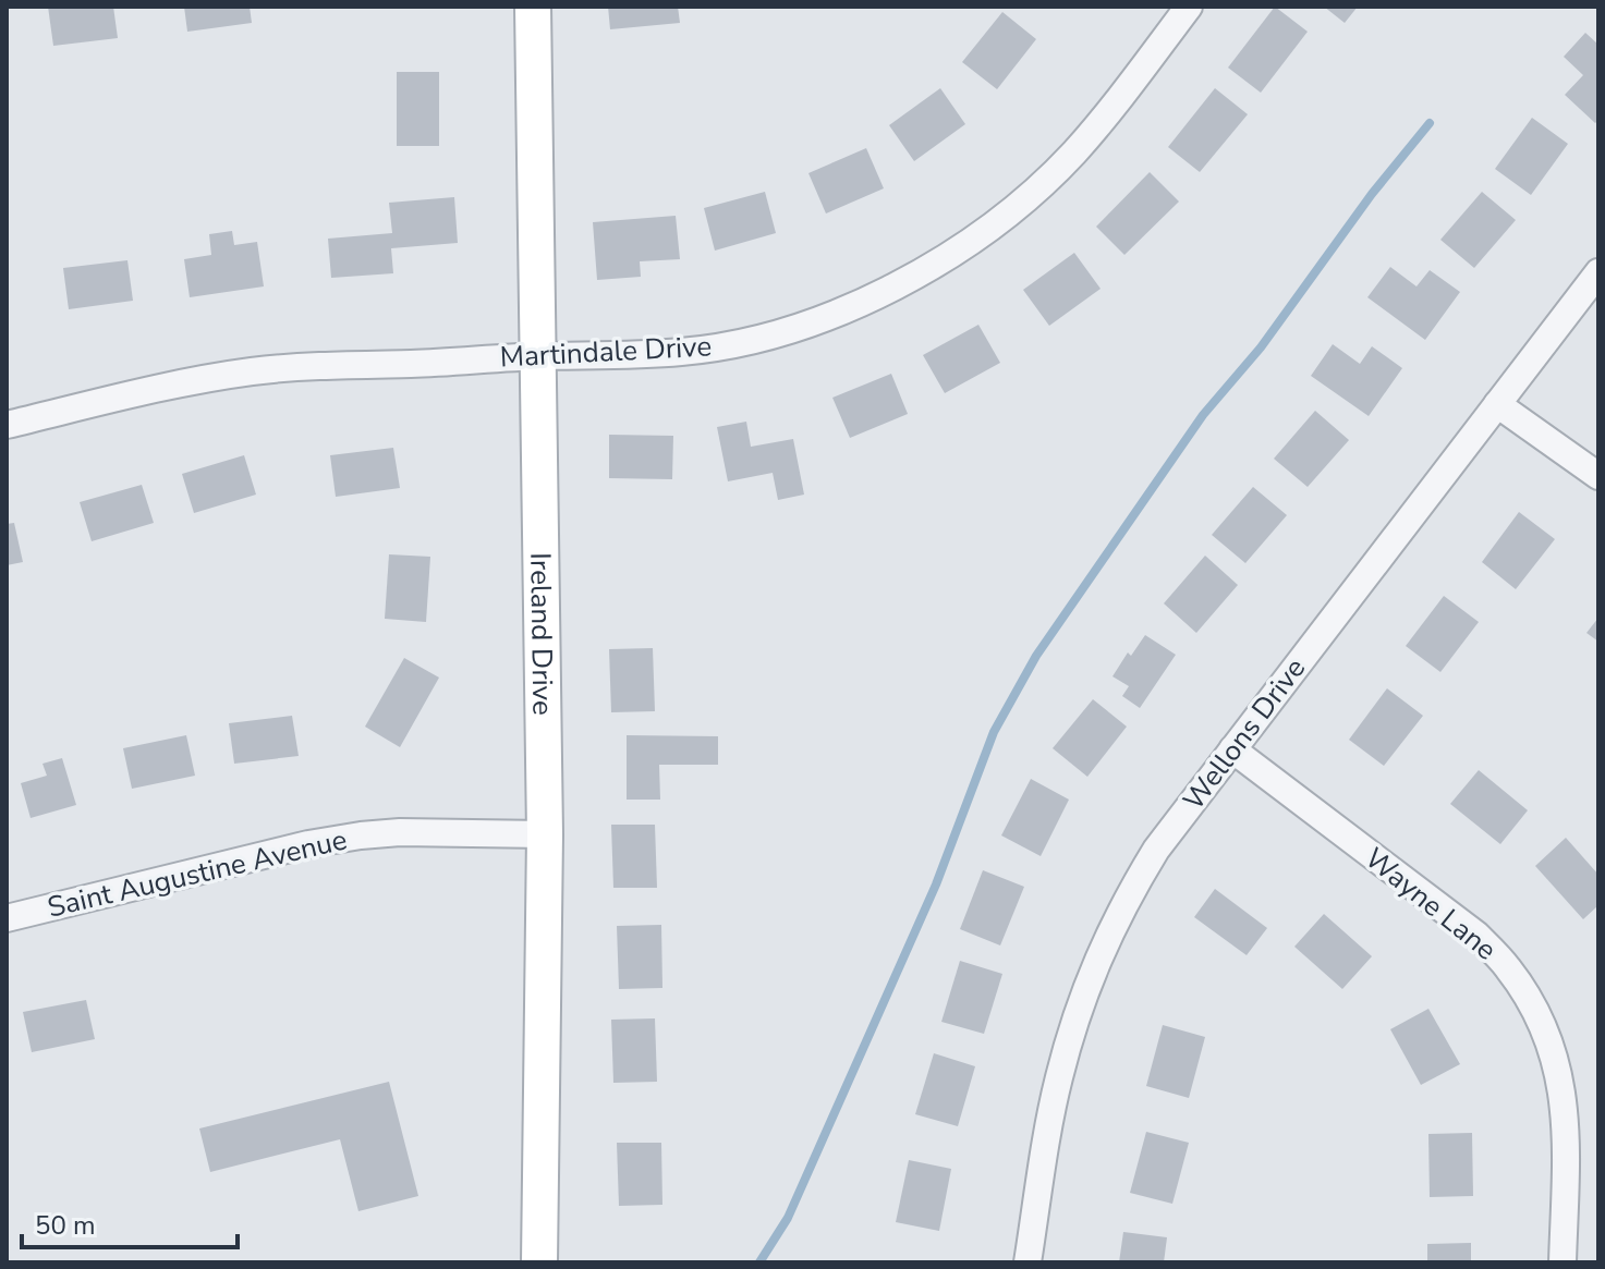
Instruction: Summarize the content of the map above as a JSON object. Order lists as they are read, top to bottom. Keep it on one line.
{"streets":{"main road":["Ireland Drive"],"street":["Martindale Drive","Wellons Drive","Saint Augustine Avenue","Wayne Lane"]},"crossings":[["Martindale Drive","Ireland Drive"],["Ireland Drive","Saint Augustine Avenue"],["Wellons Drive","Wayne Lane"]],"scale_bar":"50 m"}
